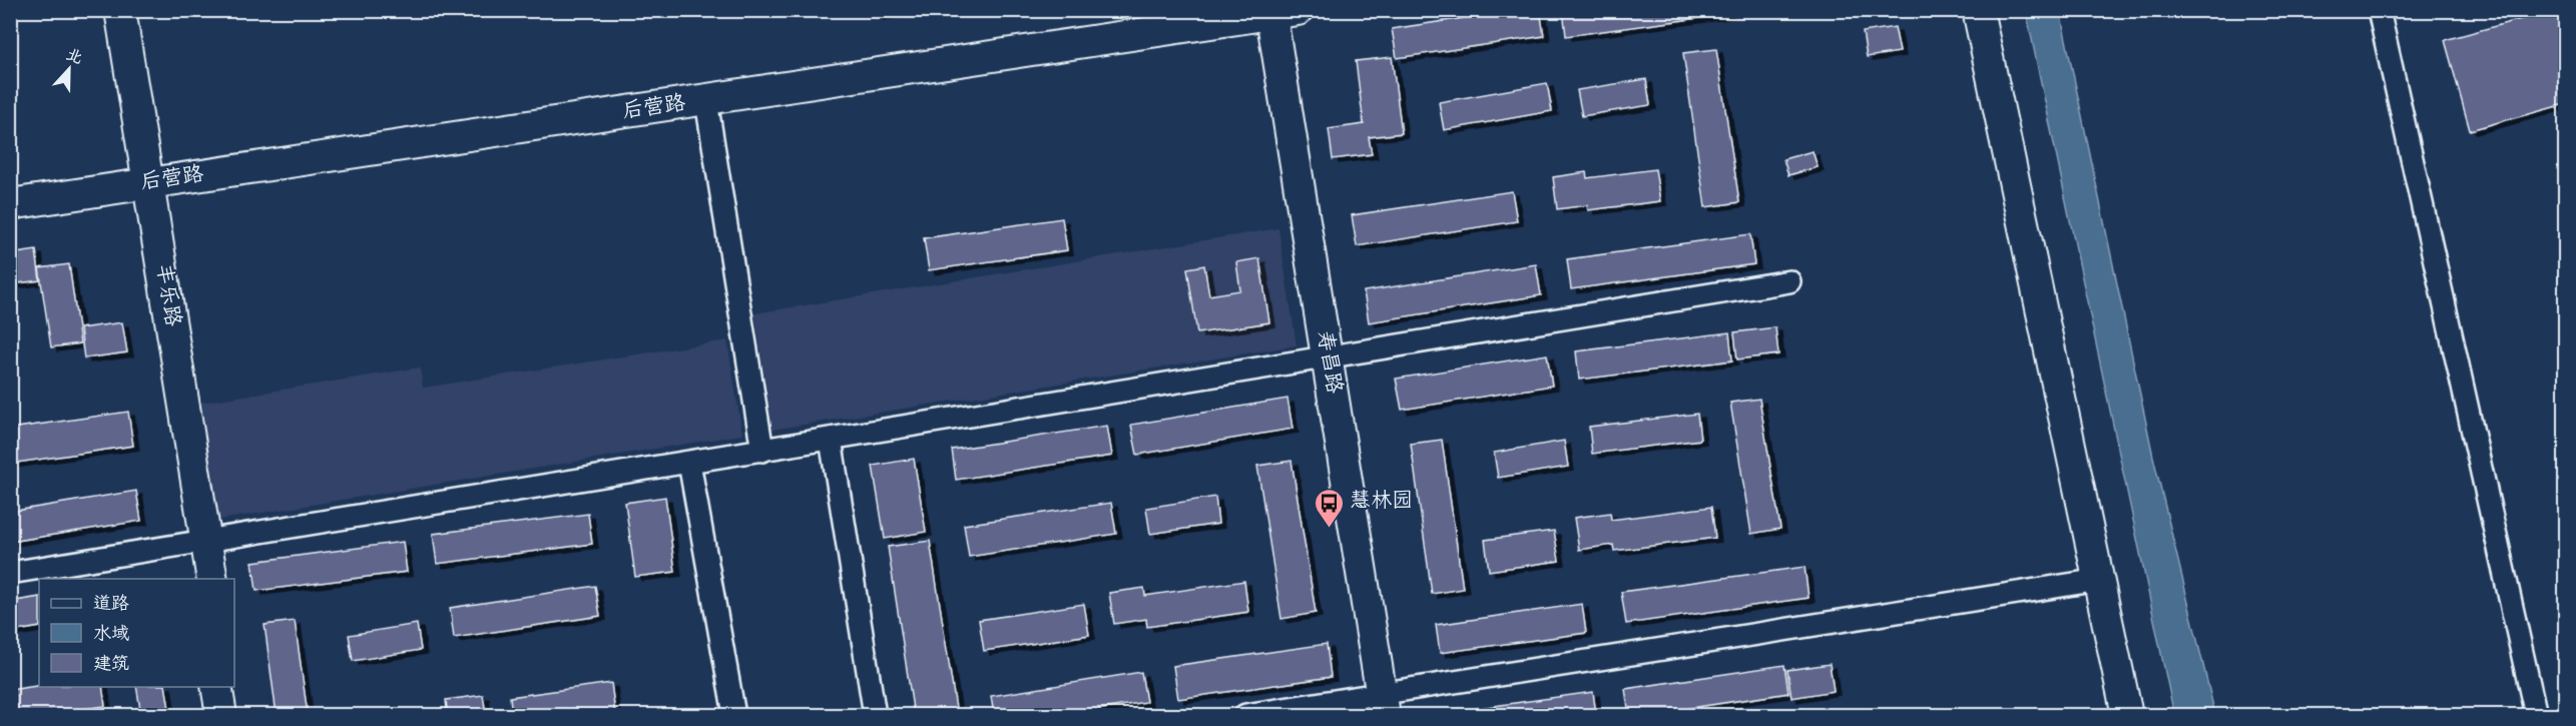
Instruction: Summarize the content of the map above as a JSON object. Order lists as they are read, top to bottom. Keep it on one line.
{"streets":{"street":["后营路","丰乐路","寿昌路"]},"crossings":[["后营路","丰乐路"],["后营路","寿昌路"]],"places":{"bus stop":["慧林园"]},"legend":["道路","水域","建筑"],"north":"top"}
